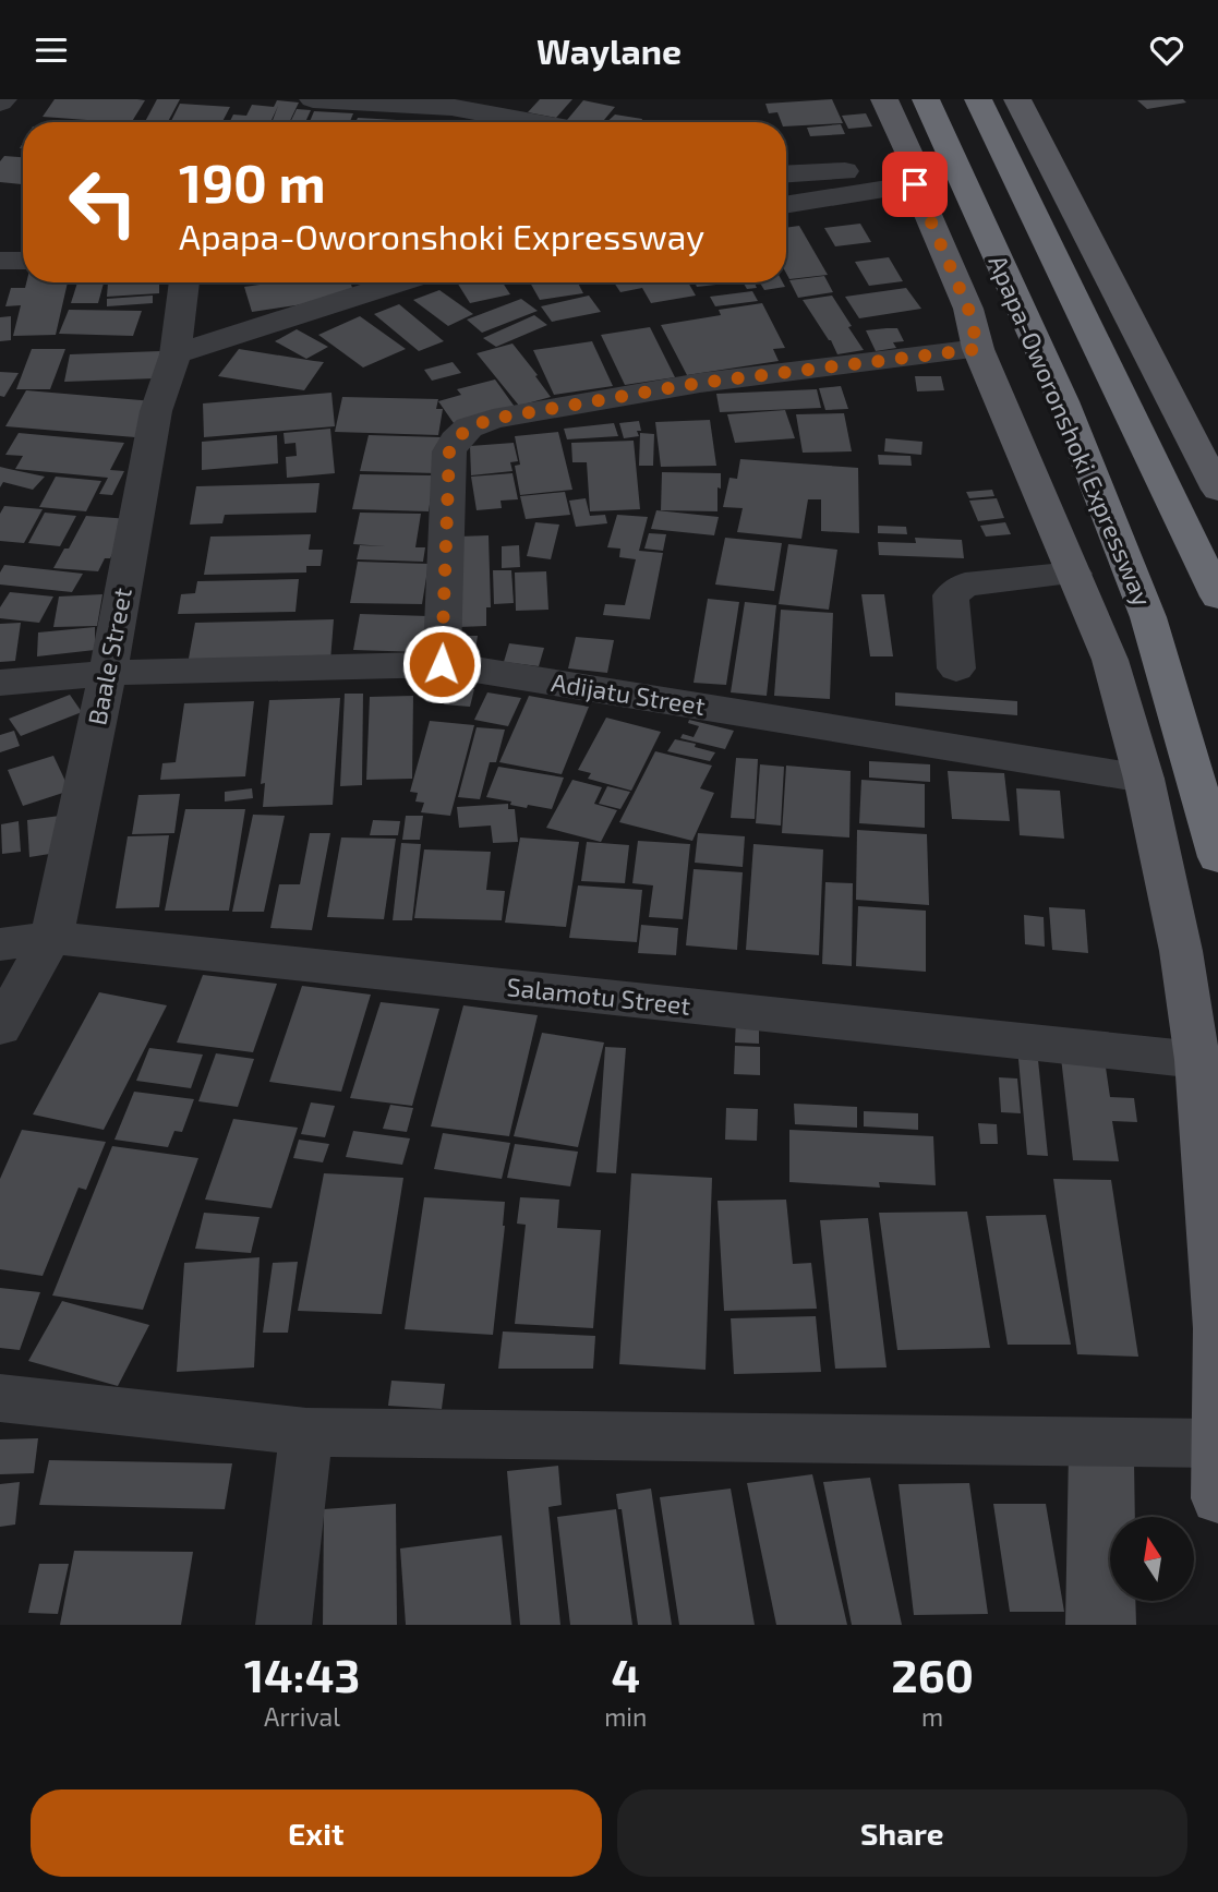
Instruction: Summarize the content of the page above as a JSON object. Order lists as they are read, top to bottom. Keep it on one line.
{"streets":{"highway":["Apapa-Oworonshoki Expressway"],"street":["Baale Street","Adijatu Street","Salamotu Street"]},"crossings":[["Apapa-Oworonshoki Expressway","Adijatu Street"],["Apapa-Oworonshoki Expressway","Salamotu Street"],["Baale Street","Adijatu Street"],["Baale Street","Salamotu Street"]],"north":"top","page":{"header":"Waylane","turn":["190 m","Apapa-Oworonshoki Expressway"],"eta":["14:43","Arrival","4","min","260","m"],"buttons":["Exit","Share"]}}
